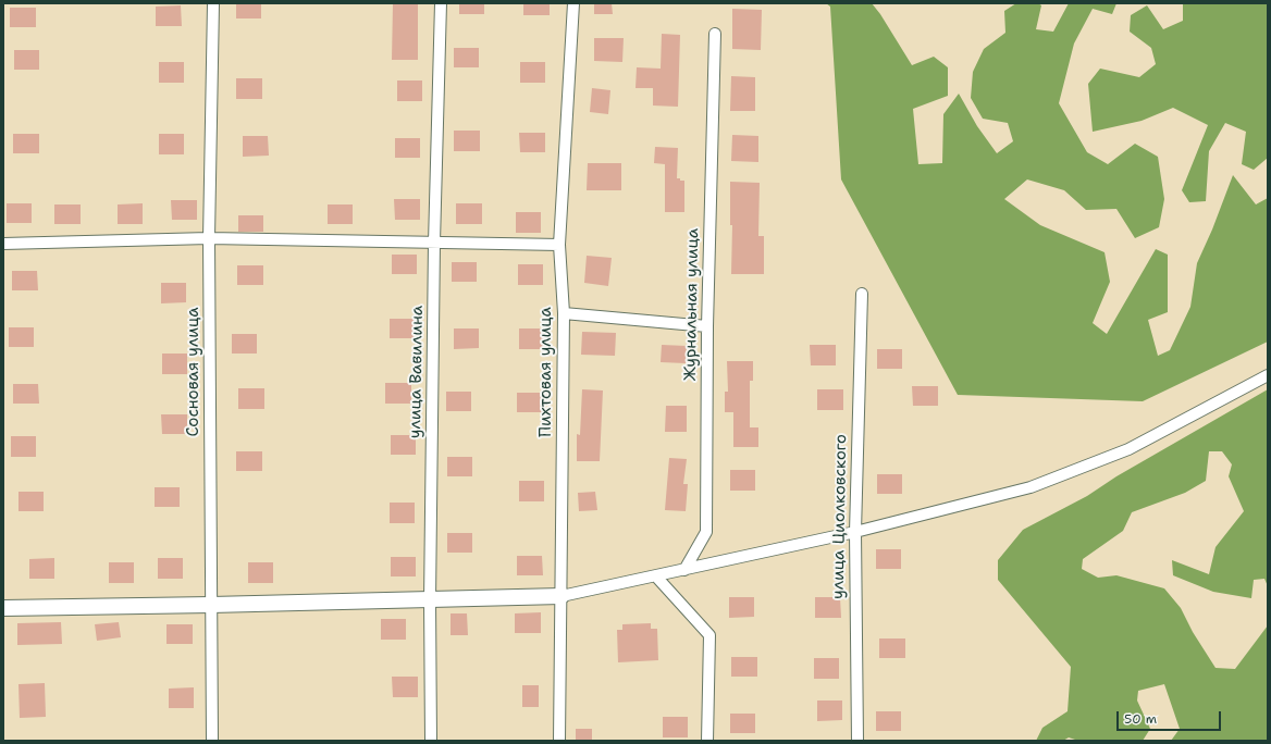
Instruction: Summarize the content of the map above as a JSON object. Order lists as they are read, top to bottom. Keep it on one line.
{"streets":{"street":["Журнальная улица","Сосновая улица","улица Вавилина","Пихтовая улица","улица Циолковского"]},"scale_bar":"50 m"}
